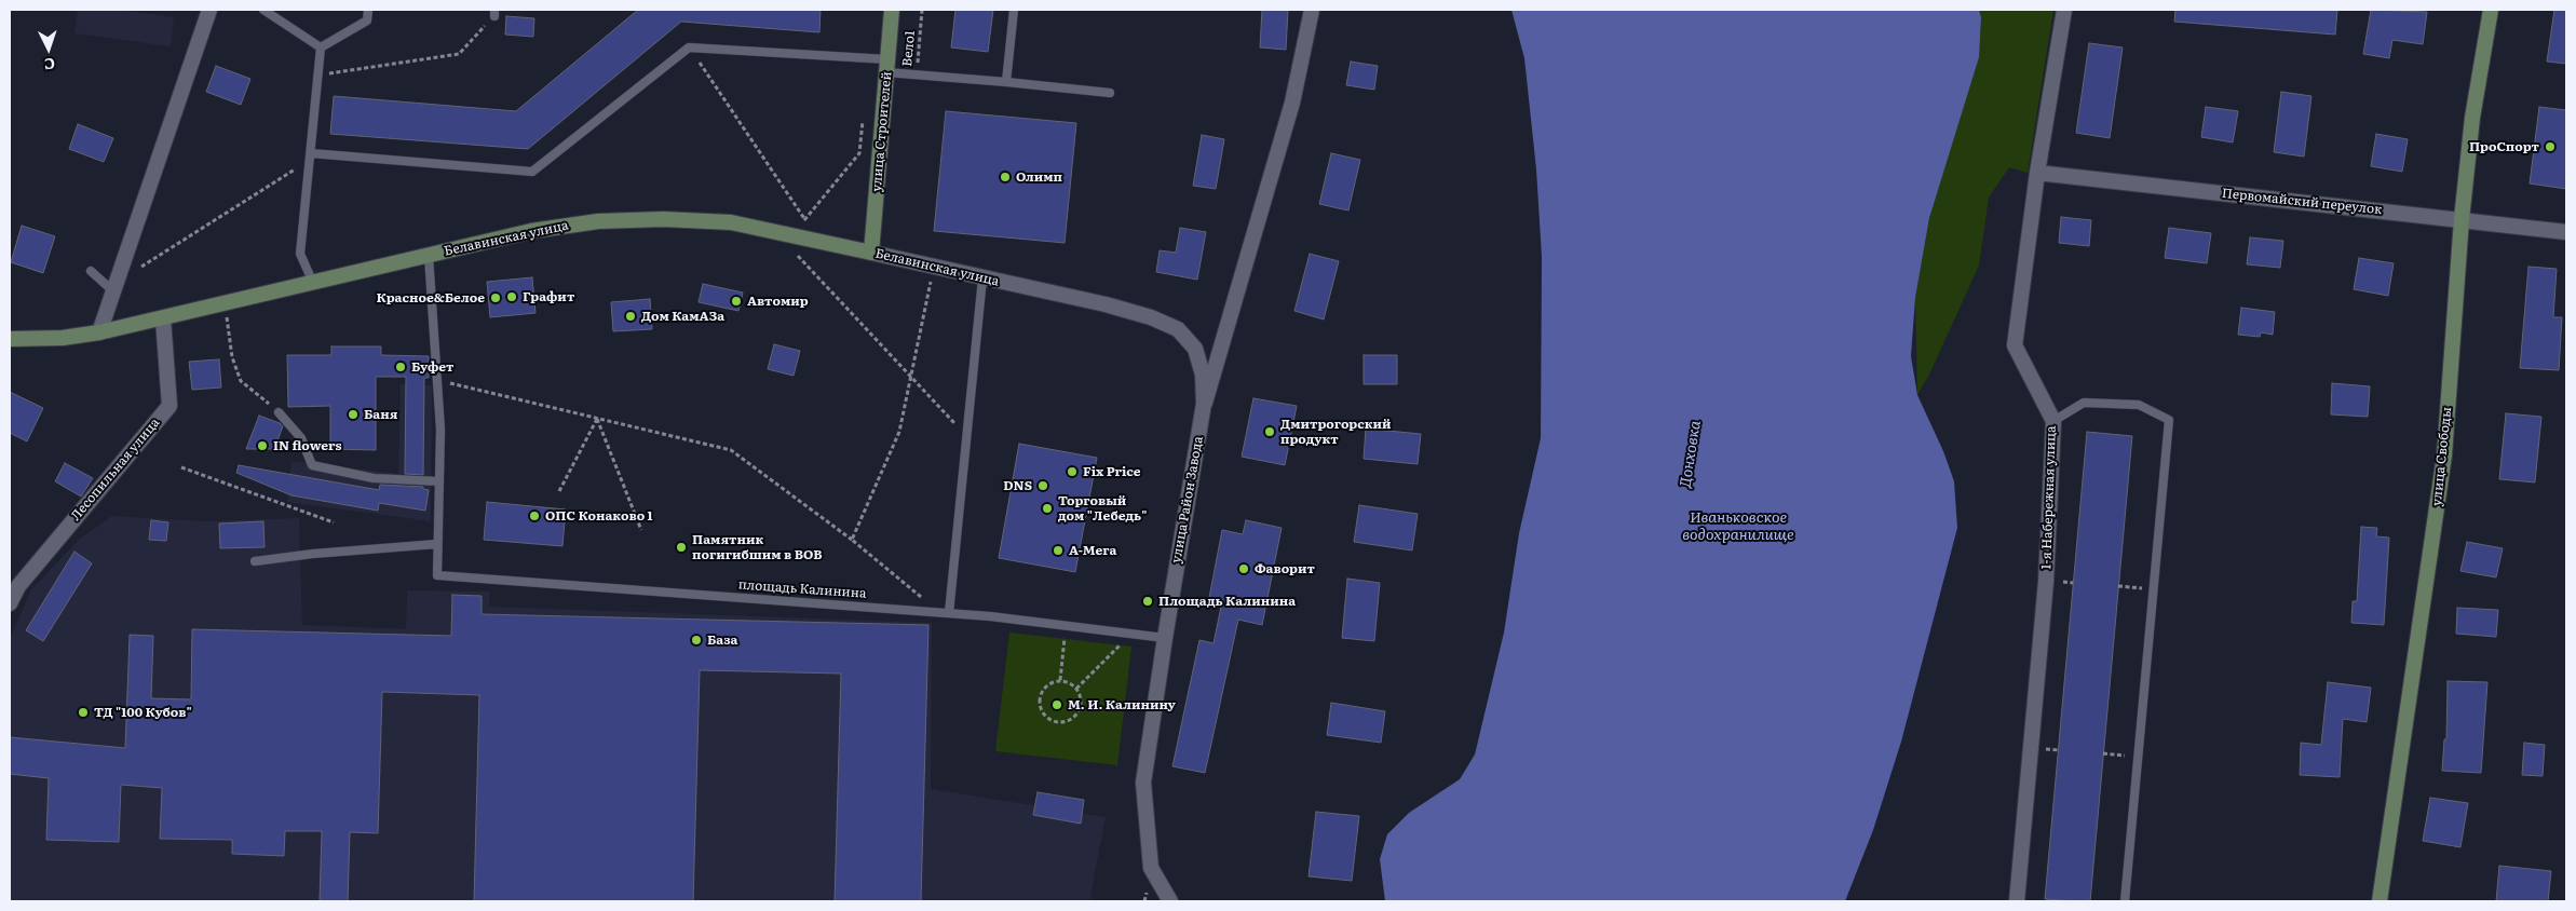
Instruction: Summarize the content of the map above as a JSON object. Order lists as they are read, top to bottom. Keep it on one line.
{"streets":{"main road":["улица Строителей","Белавинская улица","улица Свободы"],"street":["Первомайский переулок","Лесопильная улица","1-я Набережная улица","улица Район Завода"],"lane":["площадь Калинина"],"path":["Вело1"]},"crossings":[["улица Строителей","Белавинская улица"],["Первомайский переулок","улица Свободы"],["Первомайский переулок","1-я Набережная улица"],["Белавинская улица","Лесопильная улица"],["Белавинская улица","улица Район Завода"],["улица Район Завода","площадь Калинина"]],"water":["Донховка","Иваньковское водохранилище"],"places":["ПроСпорт","Олимп","Графит","Красное&Белое","Автомир","Дом КамАЗа","Буфет","Баня","Дмитрогорский продукт","IN flowers","Fix Price","DNS","Торговый дом \"Лебедь\"","ОПС Конаково 1","Памятник погигибшим в ВОВ","А-Мега","Фаворит","Площадь Калинина","База","М. И. Калинину","ТД \"100 Кубов\""],"north":"bottom"}
